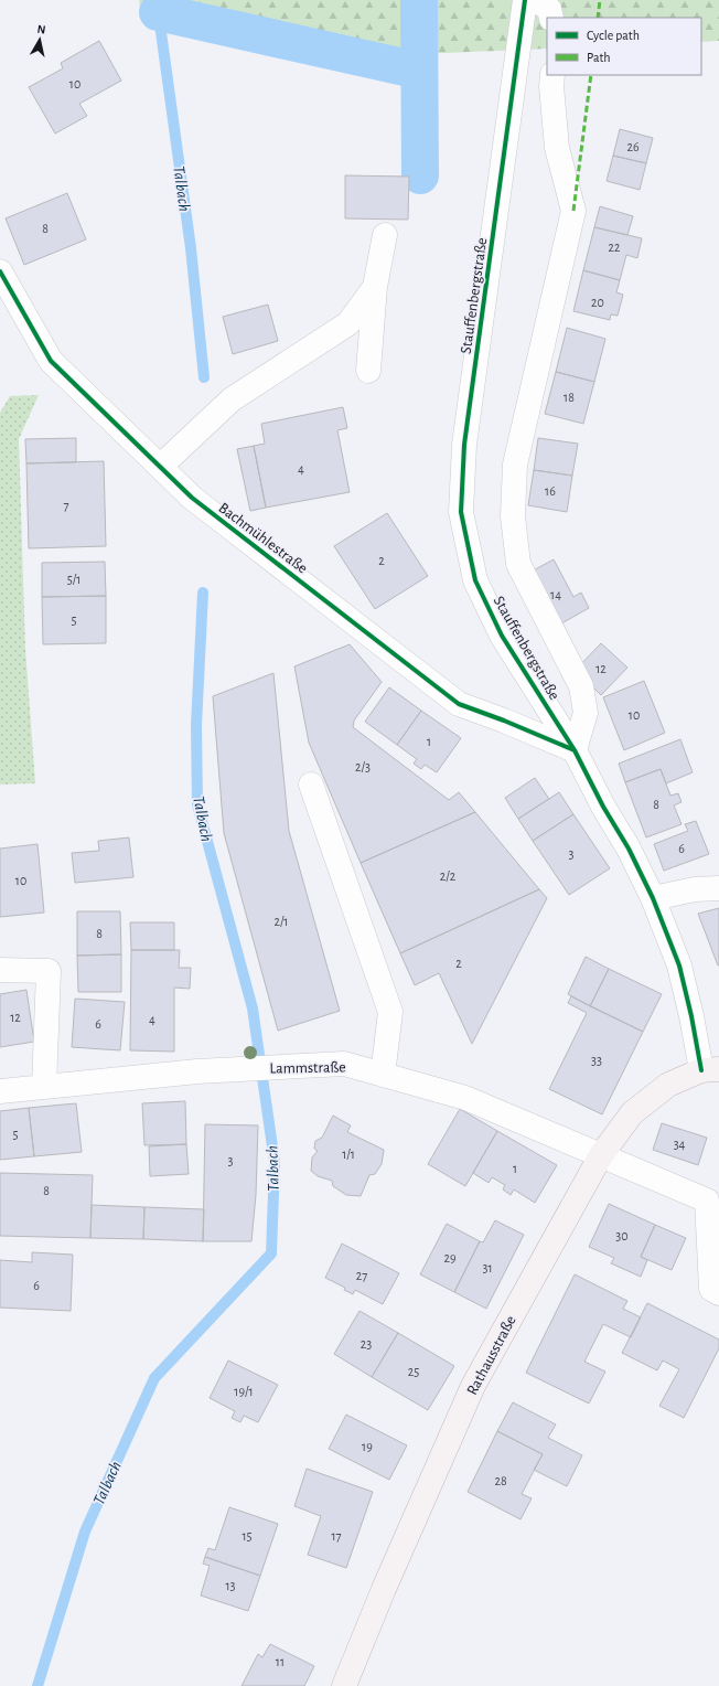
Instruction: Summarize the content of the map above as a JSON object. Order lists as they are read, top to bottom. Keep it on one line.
{"streets":{"main road":["Rathausstraße"],"street":["Stauffenbergstraße","Bachmühlestraße","Lammstraße"]},"crossings":[["Stauffenbergstraße","Bachmühlestraße"],["Stauffenbergstraße","Rathausstraße"],["Lammstraße","Rathausstraße"]],"water":["Talbach"],"house_numbers":["10","26","8","22","20","18","4","16","7","2","5/1","14","5","12","10","1","2/3","8","6","3","2/2","10","2/1","8","2","12","4","6","33","5","34","1/1","3","1","8","30","29","31","27","6","23","25","19/1","19","28","15","17","13","11"],"legend":["Cycle path","Path"],"north":"top"}
